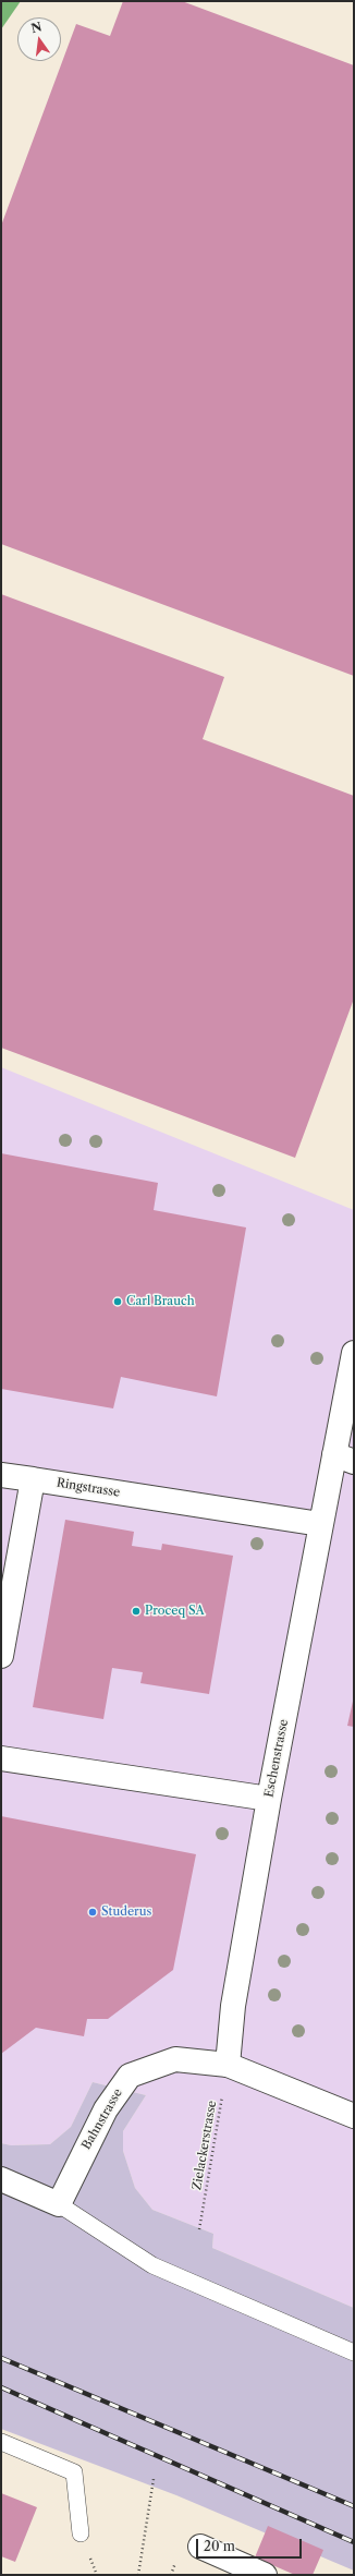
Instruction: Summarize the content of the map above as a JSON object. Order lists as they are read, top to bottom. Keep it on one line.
{"streets":{"street":["Ringstrasse","Eschenstrasse","Bahnstrasse"],"path":["Zielackerstrasse"]},"crossings":[["Ringstrasse","Eschenstrasse"],["Eschenstrasse","Bahnstrasse"],["Eschenstrasse","Zielackerstrasse"],["Bahnstrasse","Zielackerstrasse"]],"places":["Carl Brauch","Proceq SA","Studerus"],"scale_bar":"20 m","north":"top"}
